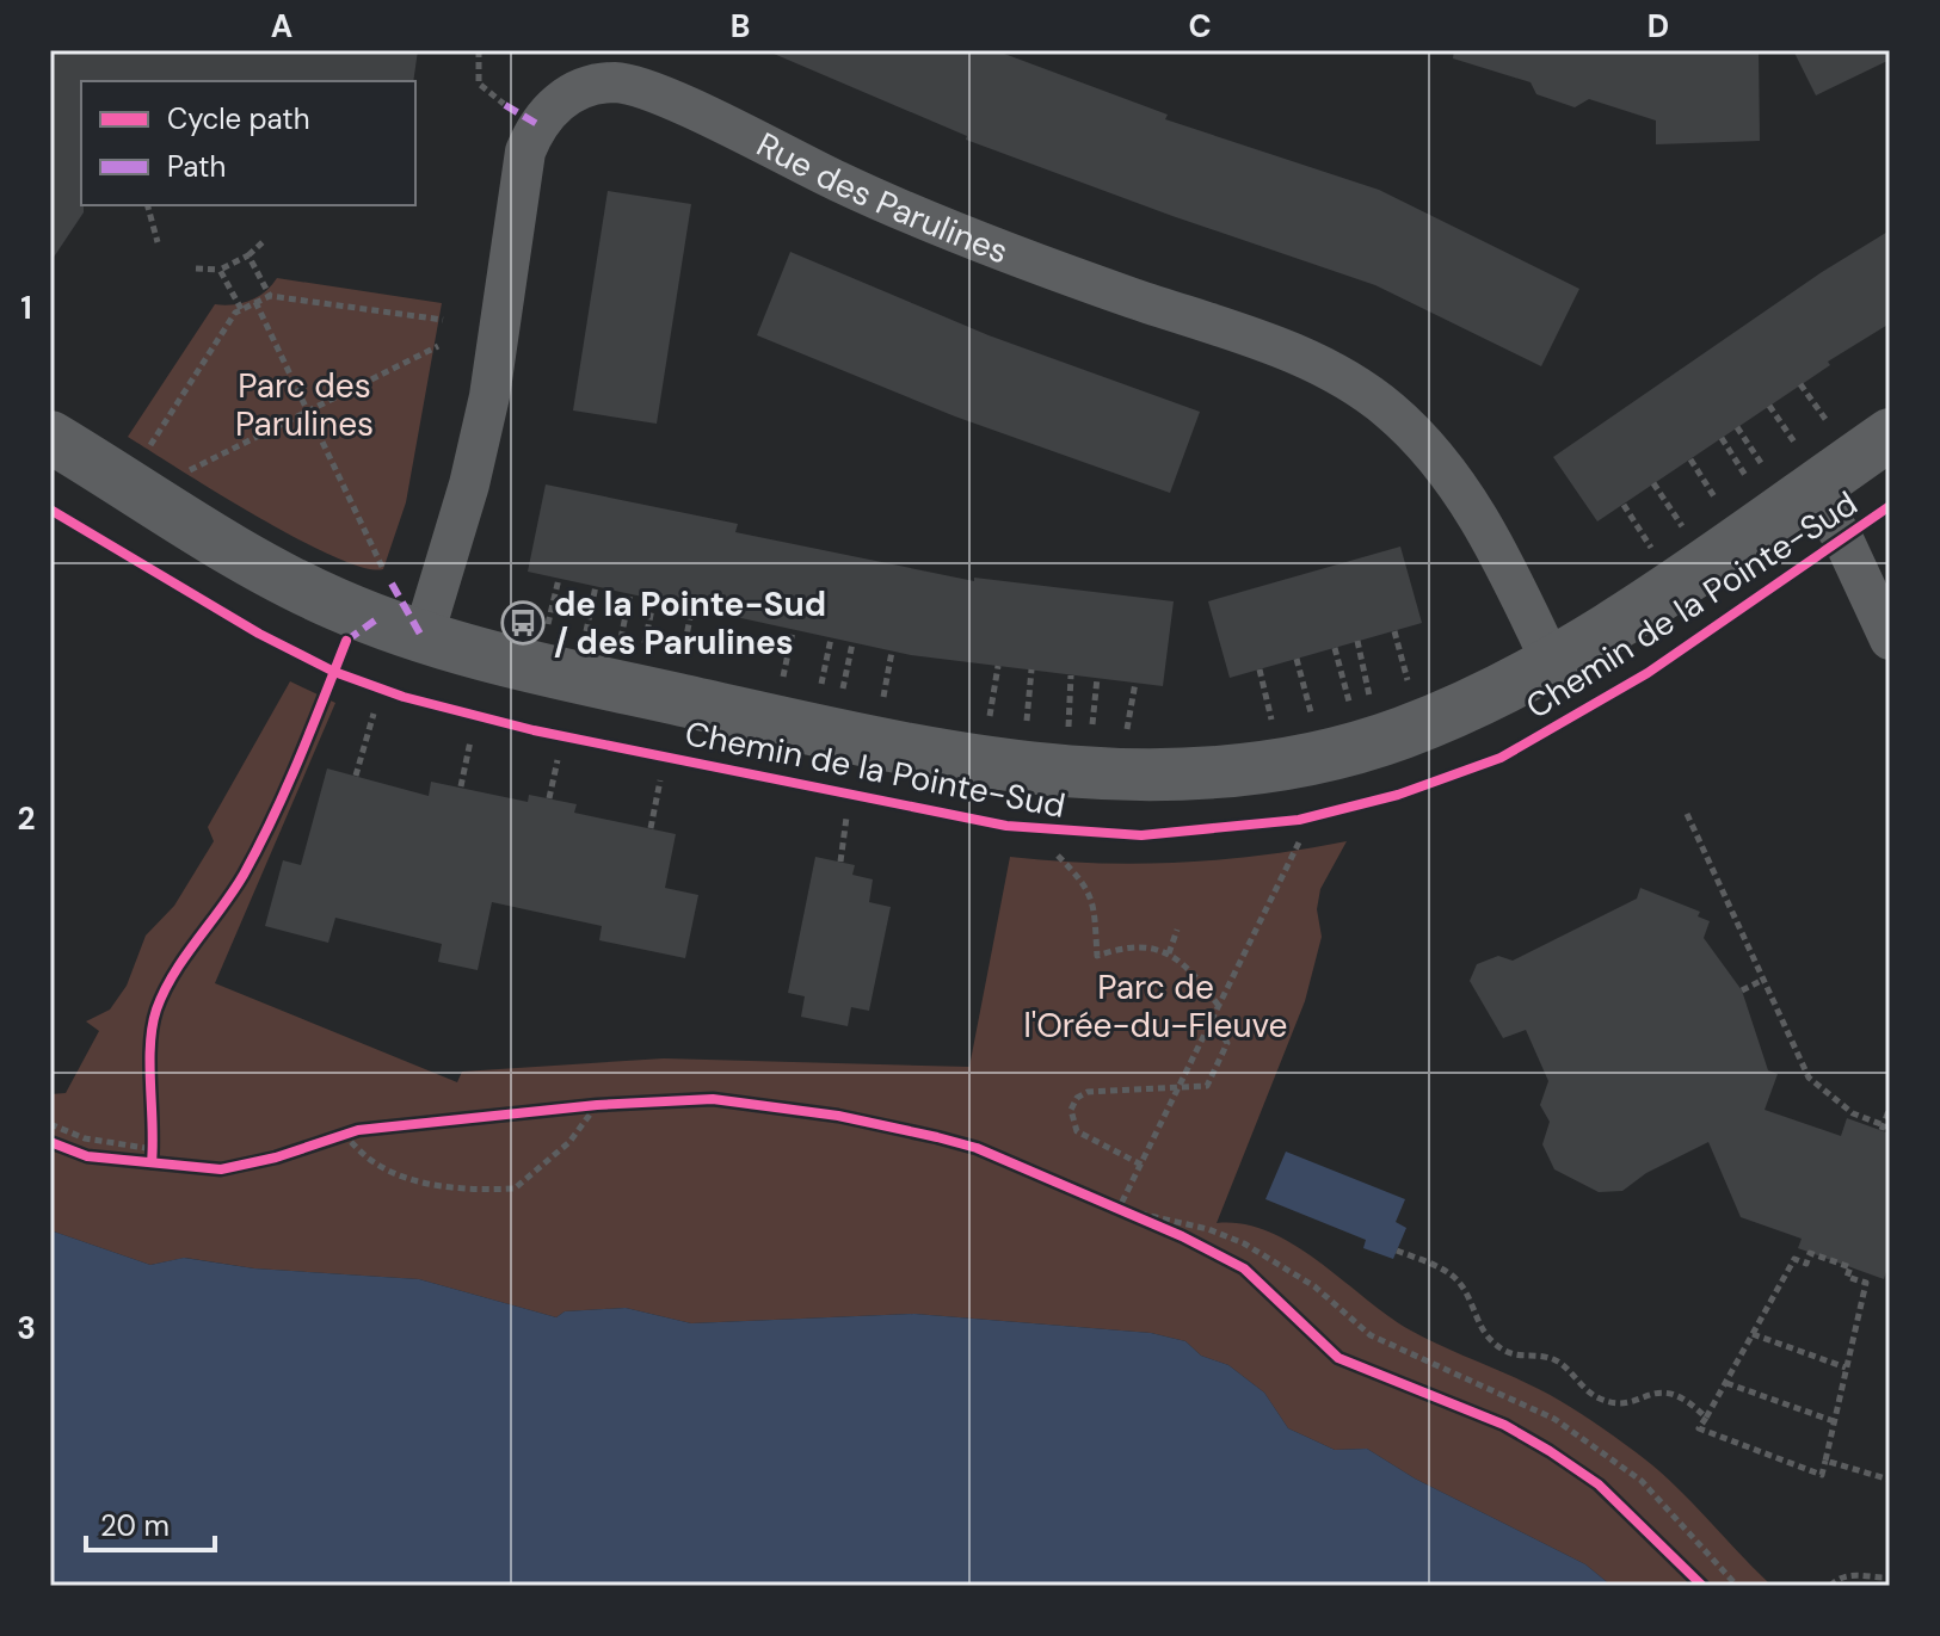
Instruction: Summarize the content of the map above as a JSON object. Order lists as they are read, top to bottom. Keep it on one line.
{"streets":{"street":["Rue des Parulines","Chemin de la Pointe-Sud"]},"crossings":[["Rue des Parulines","Chemin de la Pointe-Sud"]],"parks":["Parc des Parulines","Parc de l'Orée-du-Fleuve"],"places":{"bus stop":["de la Pointe-Sud / des Parulines"]},"legend":["Cycle path","Path"],"scale_bar":"20 m","grid":{"columns":["A","B","C","D"],"rows":["1","2","3"]}}
